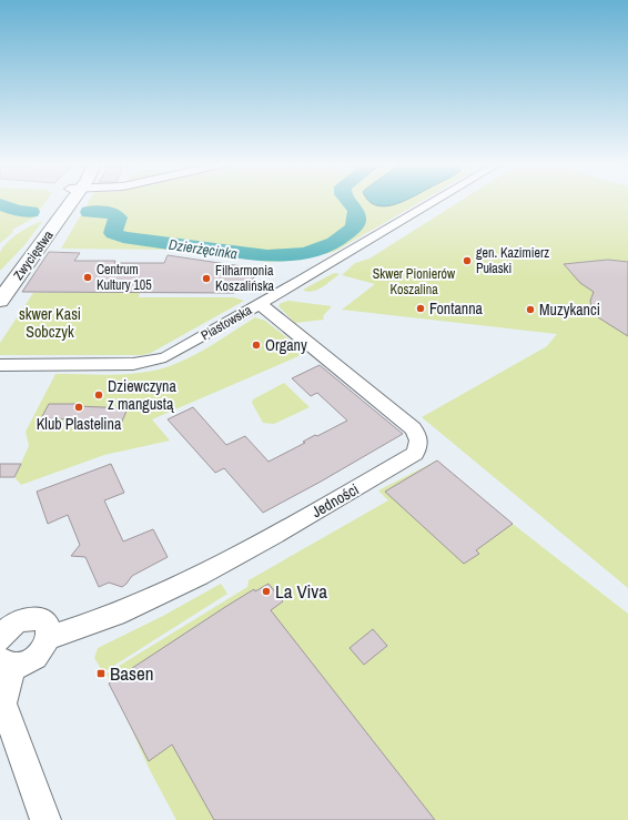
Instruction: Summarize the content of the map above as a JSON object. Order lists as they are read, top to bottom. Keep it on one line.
{"streets":{"street":["Zwycięstwa","Piastowska","Jedności"]},"crossings":[["Piastowska","Jedności"]],"water":["Dzierżęcinka"],"parks":["Skwer Pionierów Koszalina","skwer Kasi Sobczyk"],"places":{"other":["gen. Kazimierz Pułaski","Centrum Kultury 105","Filharmonia Koszalińska","Fontanna","Muzykanci","Organy","Dziewczyna z mangustą","Klub Plastelina","La Viva"],"transit":["Basen"]}}
